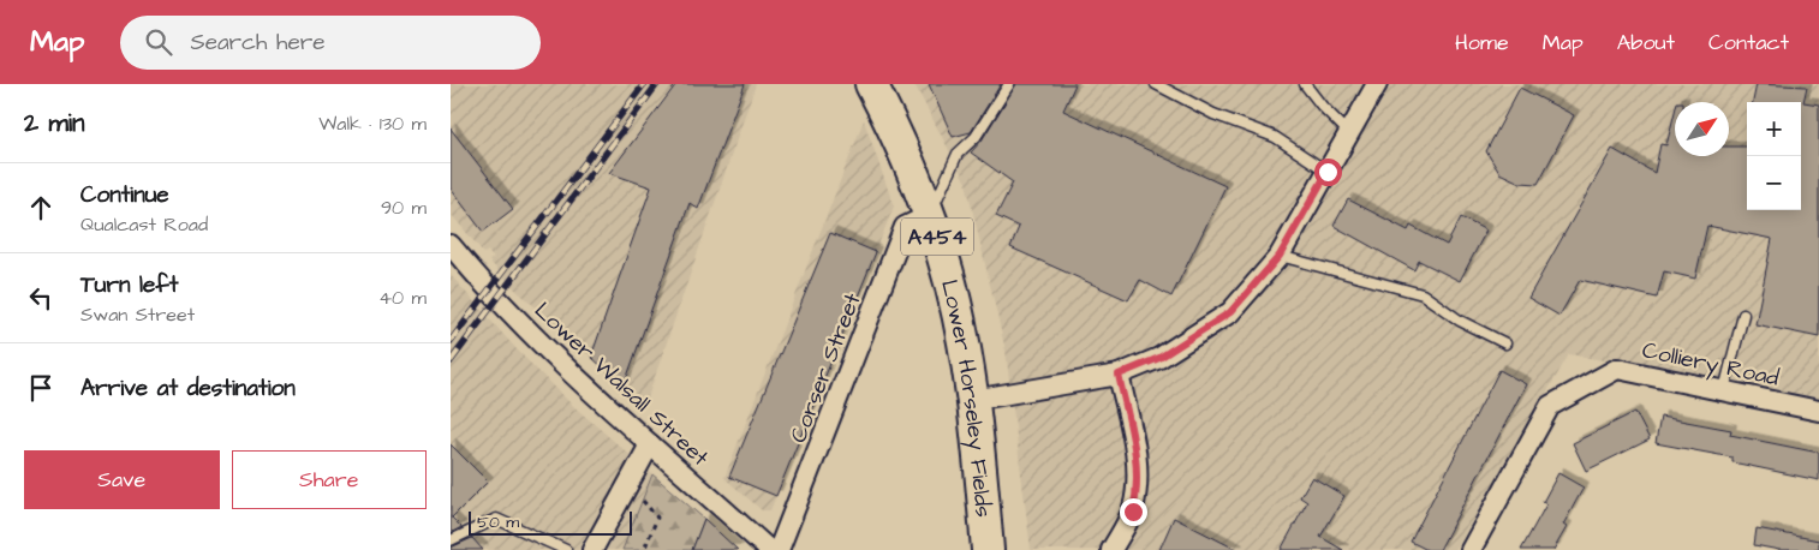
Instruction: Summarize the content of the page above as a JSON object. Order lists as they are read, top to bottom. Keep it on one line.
{"streets":{"highway":["A454","Lower Horseley Fields"],"street":["Colliery Road","Corser Street","Lower Walsall Street"]},"crossings":[["Corser Street","Lower Horseley Fields"]],"scale_bar":"50 m","north":"top right","page":{"header":"Map","search":"Search here","nav":["Home","Map","About","Contact"],"heading":["2 min","Walk · 130 m"],"map_buttons":["+","−"],"list":[["Continue","Qualcast Road","90 m"],["Turn left","Swan Street","40 m"],"Arrive at destination"],"buttons":["Save","Share"],"scale":"50 m"}}
